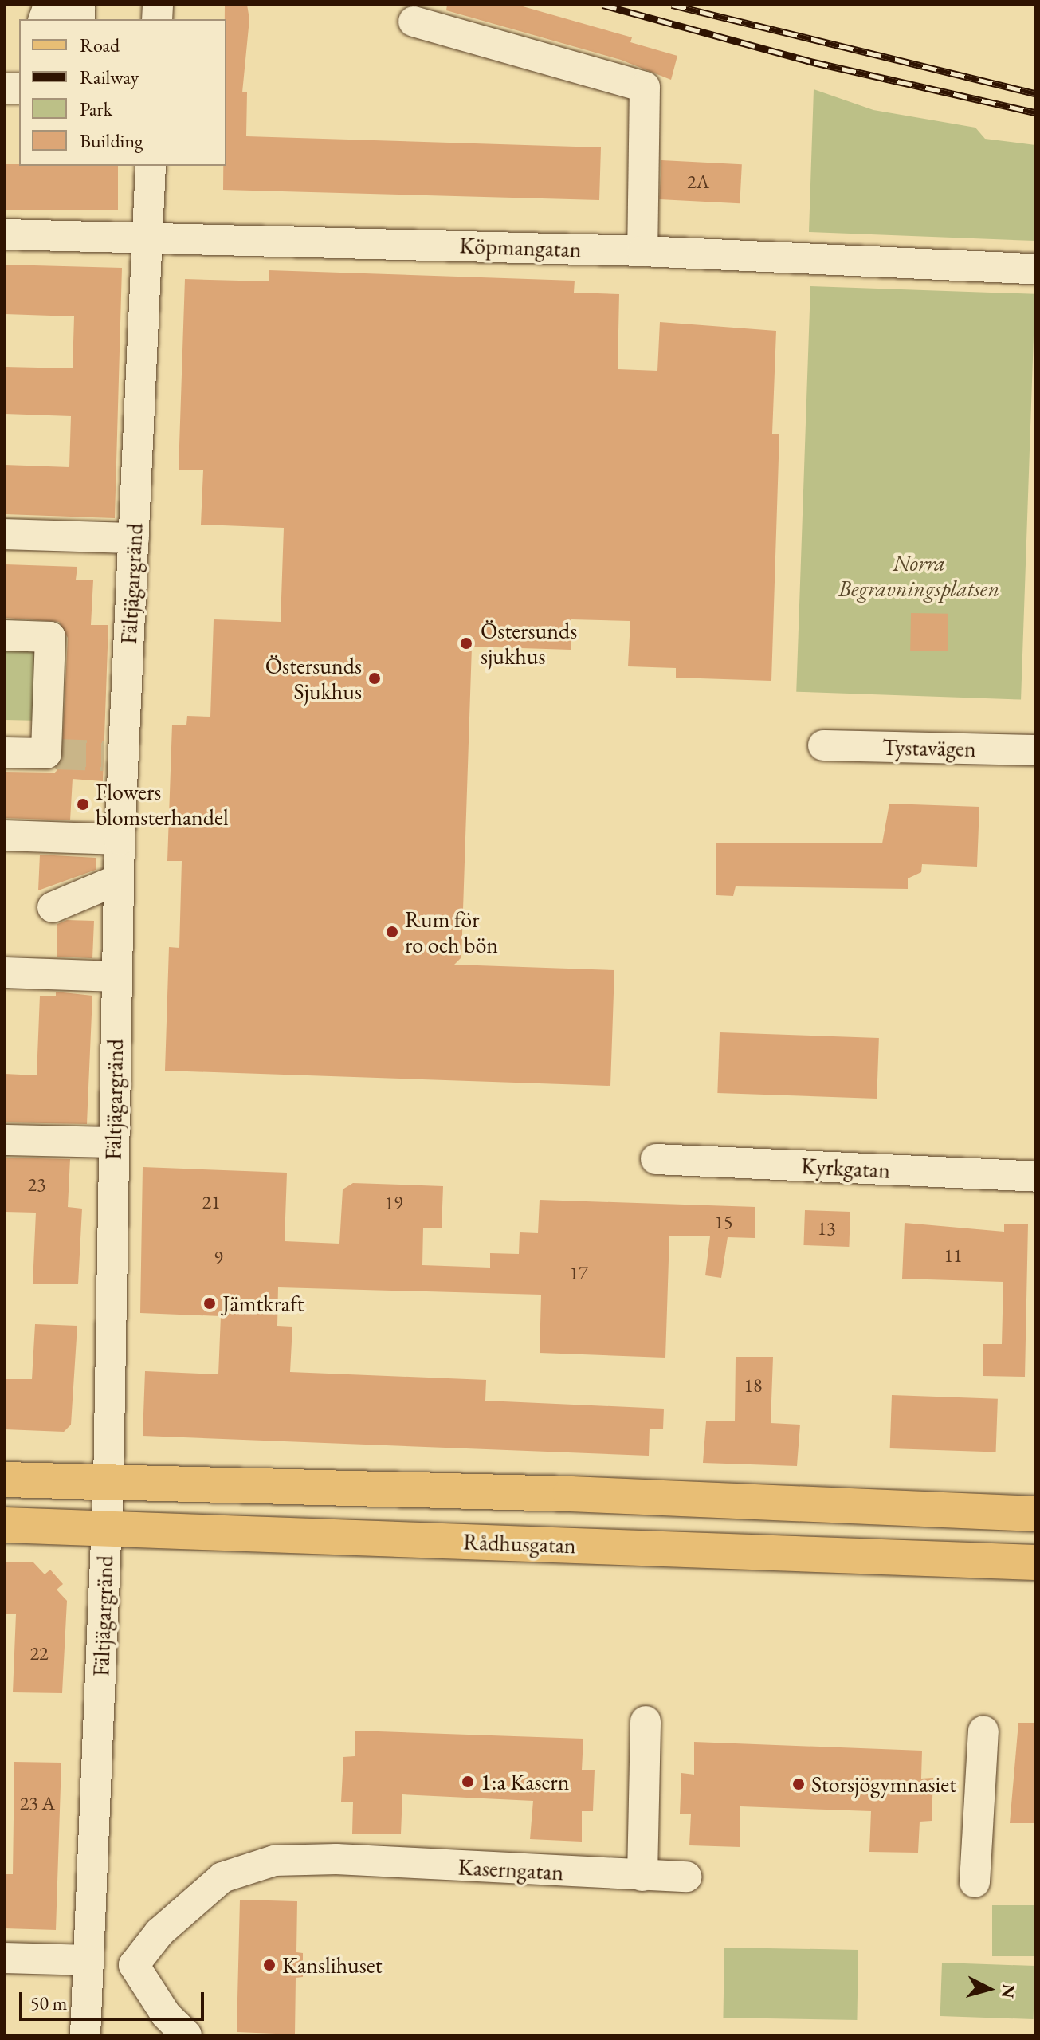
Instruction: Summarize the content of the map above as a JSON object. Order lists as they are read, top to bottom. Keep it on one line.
{"streets":{"main road":["Rådhusgatan"],"street":["Köpmangatan","Fältjägargränd","Tystavägen","Kyrkgatan","Kaserngatan"]},"crossings":[["Köpmangatan","Fältjägargränd"],["Fältjägargränd","Rådhusgatan"]],"parks":["Norra Begravningsplatsen"],"places":["Östersunds sjukhus","Östersunds Sjukhus","Flowers blomsterhandel","Rum för ro och bön","Jämtkraft","1:a Kasern","Storsjögymnasiet","Kanslihuset"],"house_numbers":["2A","23","21","19","15","13","11","9","17","18","22","23 A"],"legend":["Road","Railway","Park","Building"],"scale_bar":"50 m","north":"right"}
